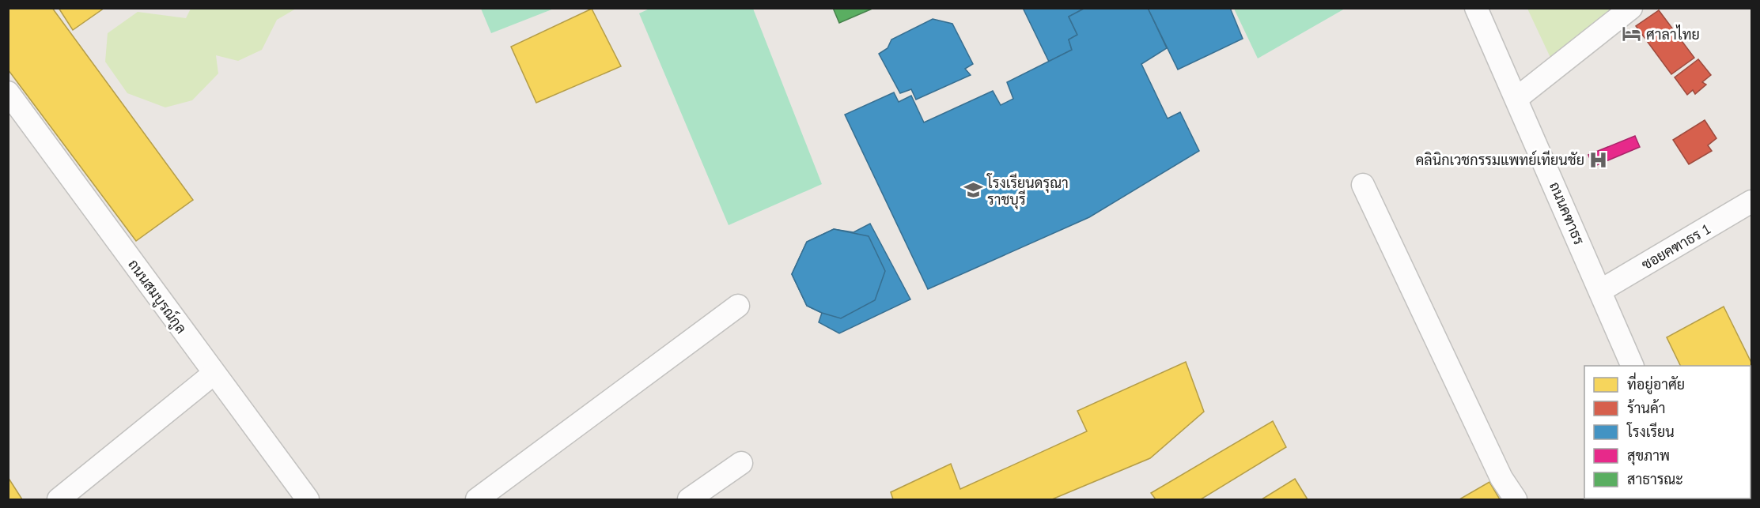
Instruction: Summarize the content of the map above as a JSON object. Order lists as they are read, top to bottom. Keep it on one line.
{"streets":{"street":["ถนนคฑาธร","ซอยคฑาธร 1","ถนนสมบูรณ์กูล"]},"crossings":[["ถนนคฑาธร","ซอยคฑาธร 1"]],"places":{"hotel":["ศาลาไทย"],"hospital":["คลินิกเวชกรรมแพทย์เทียนชัย"],"school or university":["โรงเรียนดรุณา ราชบุรี"]},"legend":["ที่อยู่อาศัย","ร้านค้า","โรงเรียน","สุขภาพ","สาธารณะ"]}
